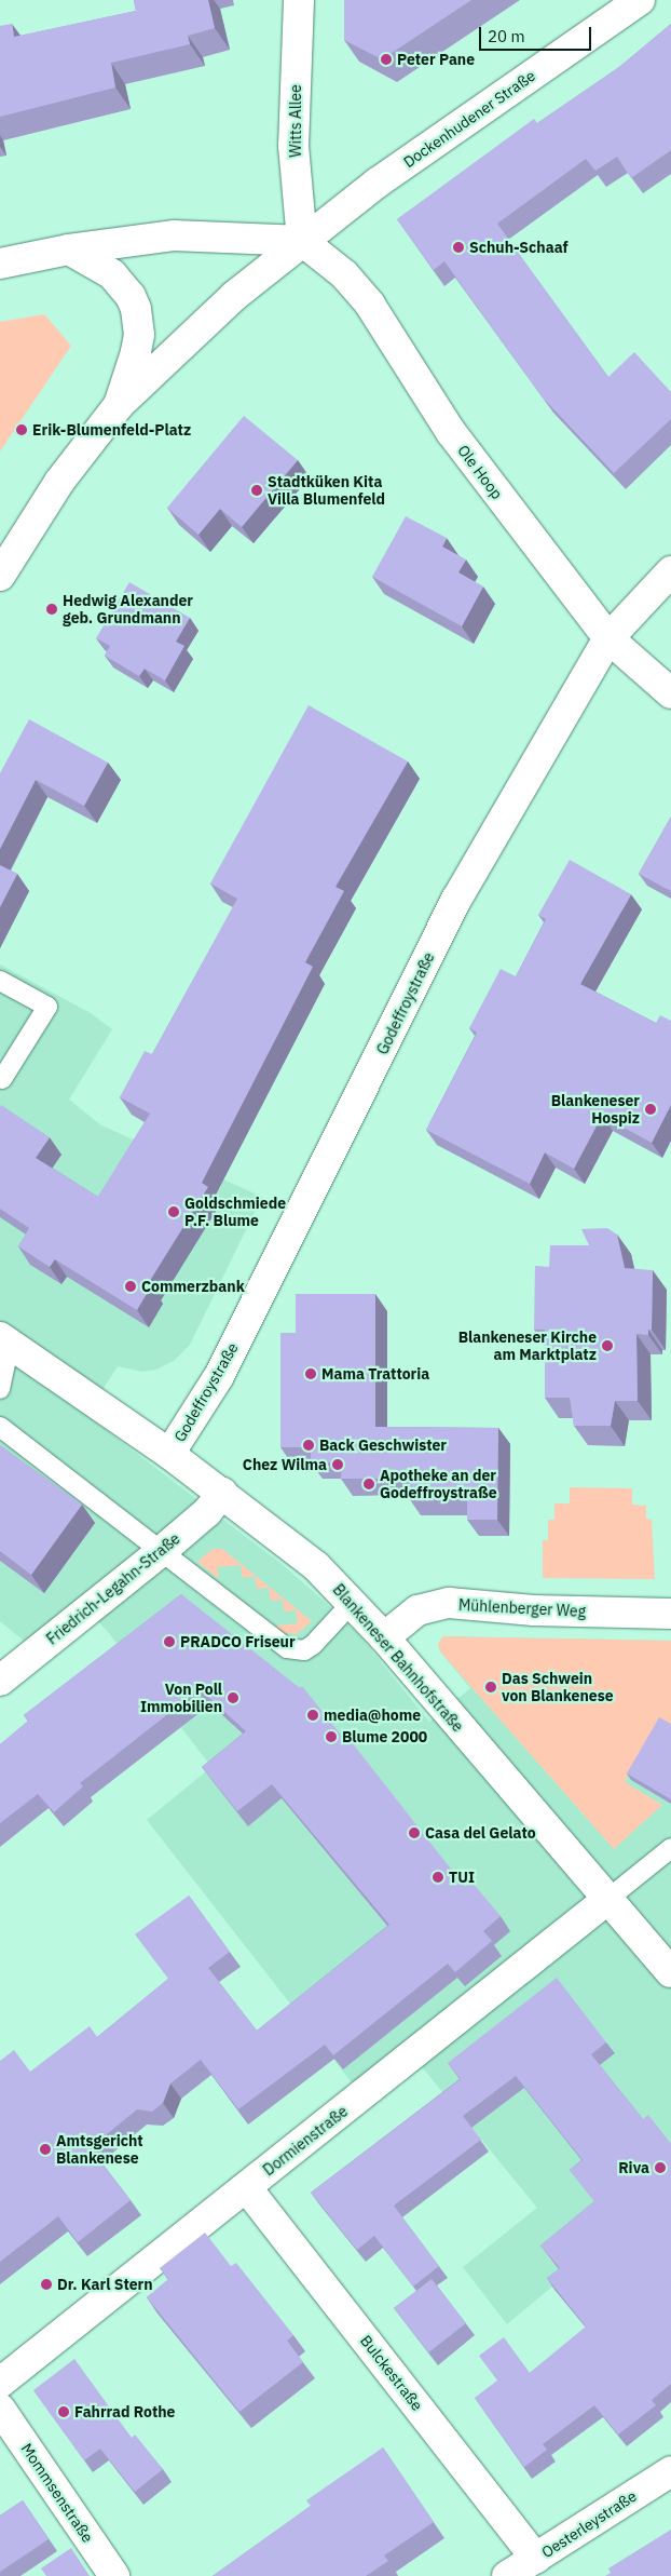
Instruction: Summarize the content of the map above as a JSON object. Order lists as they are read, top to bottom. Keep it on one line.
{"streets":{"street":["Dockenhudener Straße","Witts Allee","Ole Hoop","Godeffroystraße","Friedrich-Legahn-Straße","Mühlenberger Weg","Blankeneser Bahnhofstraße","Dormienstraße","Bulckestraße","Mommsenstraße","Oesterleystraße"]},"crossings":[["Dockenhudener Straße","Witts Allee"],["Dockenhudener Straße","Ole Hoop"],["Witts Allee","Ole Hoop"],["Ole Hoop","Godeffroystraße"],["Godeffroystraße","Blankeneser Bahnhofstraße"],["Friedrich-Legahn-Straße","Blankeneser Bahnhofstraße"],["Mühlenberger Weg","Blankeneser Bahnhofstraße"],["Blankeneser Bahnhofstraße","Dormienstraße"],["Dormienstraße","Bulckestraße"],["Bulckestraße","Oesterleystraße"]],"places":["Peter Pane","Schuh-Schaaf","Erik-Blumenfeld-Platz","Stadtküken Kita Villa Blumenfeld","Hedwig Alexander geb. Grundmann","Blankeneser Hospiz","Goldschmiede P.F. Blume","Commerzbank","Blankeneser Kirche am Marktplatz","Mama Trattoria","Back Geschwister","Chez Wilma","Apotheke an der Godeffroystraße","PRADCO Friseur","Das Schwein von Blankenese","Von Poll Immobilien","media@home","Blume 2000","Casa del Gelato","TUI","Amtsgericht Blankenese","Riva","Dr. Karl Stern","Fahrrad Rothe"],"scale_bar":"20 m"}
